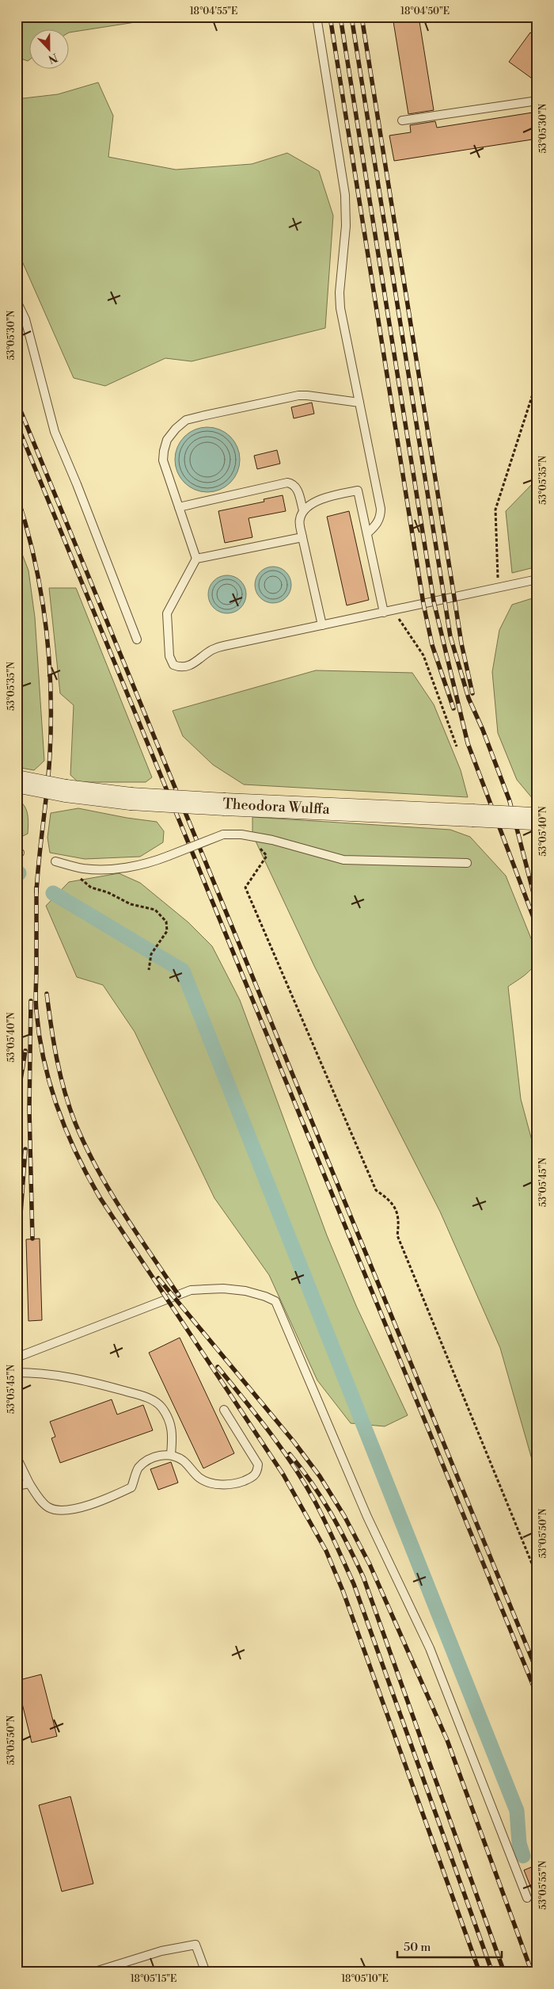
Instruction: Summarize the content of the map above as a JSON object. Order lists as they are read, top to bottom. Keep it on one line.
{"streets":{"street":["Theodora Wulffa"]},"scale_bar":"50 m","north":"bottom","coordinates":["18°04'55\"E","18°04'50\"E","53°05'30\"N","53°05'35\"N","53°05'40\"N","53°05'45\"N","53°05'50\"N","53°05'55\"N","18°05'15\"E","18°05'10\"E"]}
